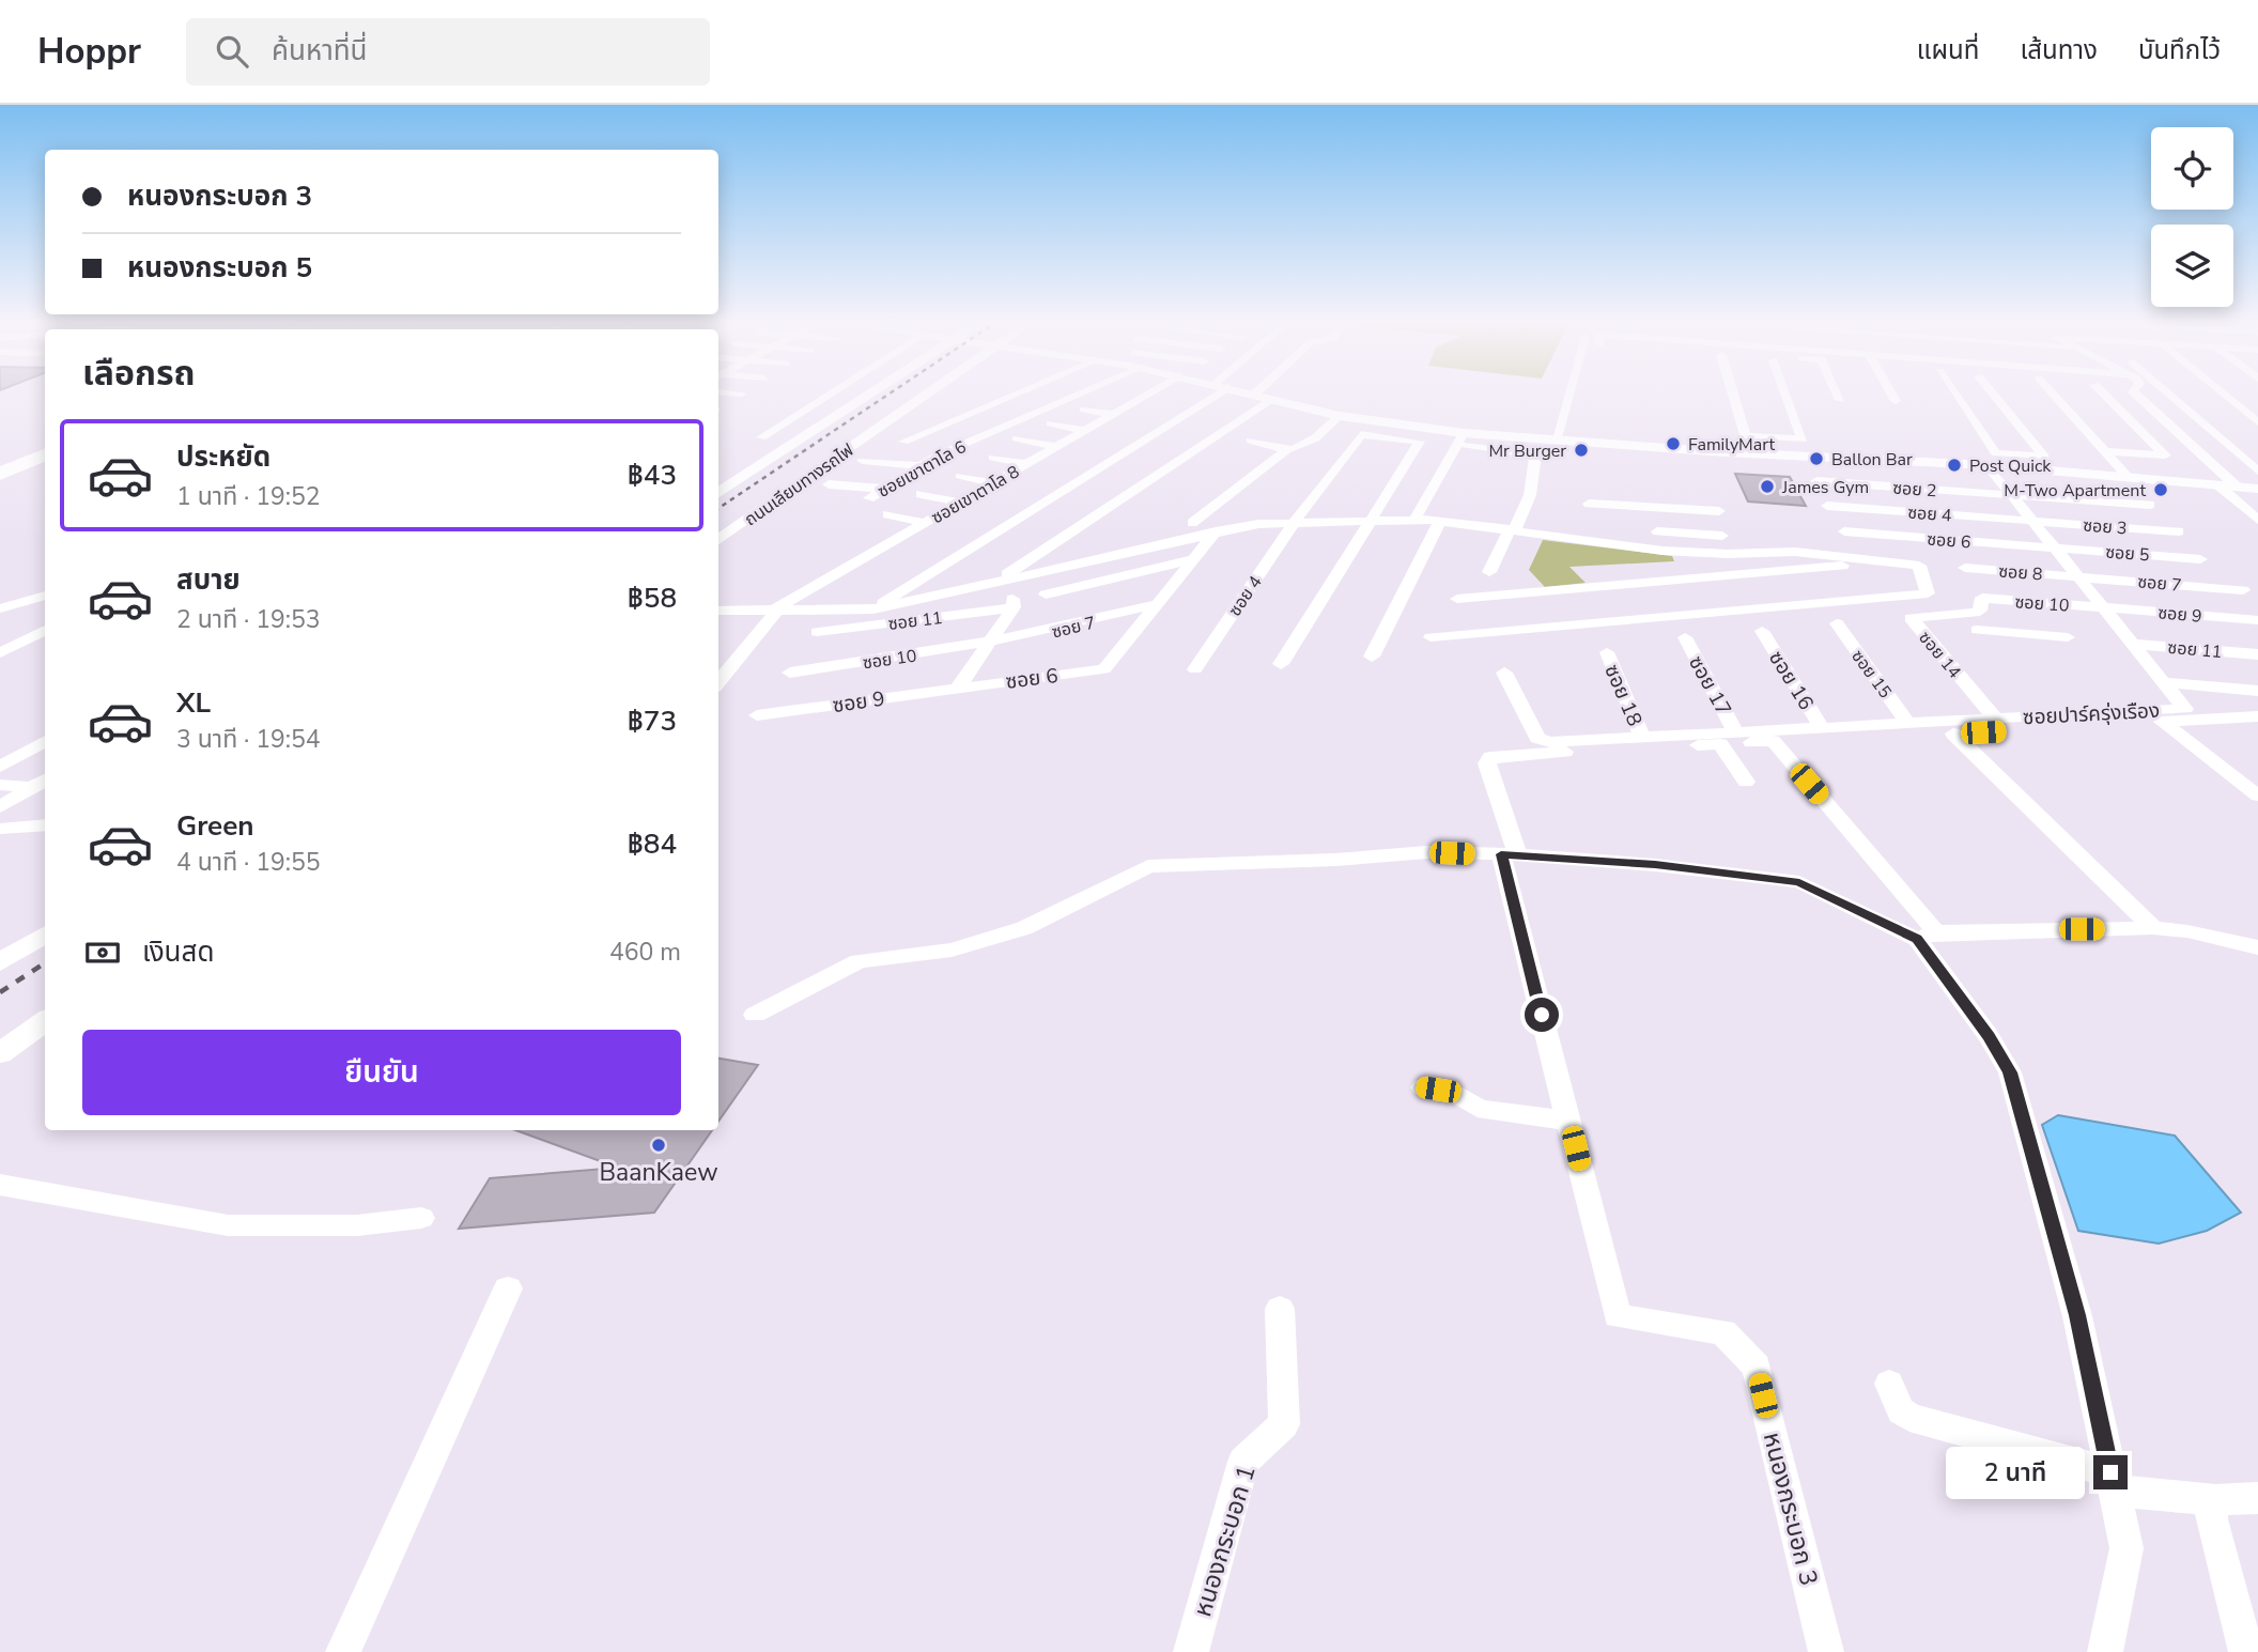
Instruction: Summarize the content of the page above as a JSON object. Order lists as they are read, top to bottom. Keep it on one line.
{"streets":{"street":["ซอยเขาตาโล 6","ถนนเลียบทางรถไฟ","ซอย 2","ซอยเขาตาโล 8","ซอย 4","ซอย 3","ซอย 6","ซอย 5","ซอย 8","ซอย 7","ซอย 10","ซอย 9","ซอย 11","ซอย 14","ซอย 15","ซอย 16","ซอย 17","ซอย 18","ซอยปาร์ครุ่งเรือง","หนองกระบอก 3","หนองกระบอก 1"]},"crossings":[["ซอย 2","ซอยปาร์ครุ่งเรือง"],["ซอย 4","ซอย 3"],["ซอย 4","ซอยปาร์ครุ่งเรือง"],["ซอย 3","ซอยปาร์ครุ่งเรือง"],["ซอย 6","ซอย 5"],["ซอย 6","ซอย 7"],["ซอย 6","ซอย 9"],["ซอย 6","ซอยปาร์ครุ่งเรือง"],["ซอย 5","ซอยปาร์ครุ่งเรือง"],["ซอย 8","ซอย 7"],["ซอย 8","ซอยปาร์ครุ่งเรือง"],["ซอย 7","ซอย 10"],["ซอย 7","ซอย 11"],["ซอย 7","ซอยปาร์ครุ่งเรือง"],["ซอย 10","ซอย 9"],["ซอย 10","ซอย 11"],["ซอย 10","ซอย 14"],["ซอย 10","ซอยปาร์ครุ่งเรือง"],["ซอย 9","ซอยปาร์ครุ่งเรือง"],["ซอย 11","ซอยปาร์ครุ่งเรือง"],["ซอย 14","ซอยปาร์ครุ่งเรือง"],["ซอย 15","ซอยปาร์ครุ่งเรือง"],["ซอย 16","ซอยปาร์ครุ่งเรือง"],["ซอย 17","ซอยปาร์ครุ่งเรือง"],["ซอย 17","หนองกระบอก 3"],["ซอย 18","ซอยปาร์ครุ่งเรือง"],["ซอยปาร์ครุ่งเรือง","หนองกระบอก 3"]],"places":["FamilyMart","Mr Burger","Ballon Bar","Post Quick","James Gym","M-Two Apartment","BaanKaew"],"page":{"header":"Hoppr","search":"ค้นหาที่นี่","nav":["แผนที่","เส้นทาง","บันทึกไว้"],"banner":["หนองกระบอก 3","หนองกระบอก 5"],"heading":"เลือกรถ","list":[{"name":"ประหยัด","note":"1 นาที · 19:52","value":"฿43"},{"name":"สบาย","note":"2 นาที · 19:53","value":"฿58"},{"name":"XL","note":"3 นาที · 19:54","value":"฿73"},{"name":"Green","note":"4 นาที · 19:55","value":"฿84"}],"pay":["เงินสด","460 m"],"buttons":"ยืนยัน","bubble":"2 นาที"}}
